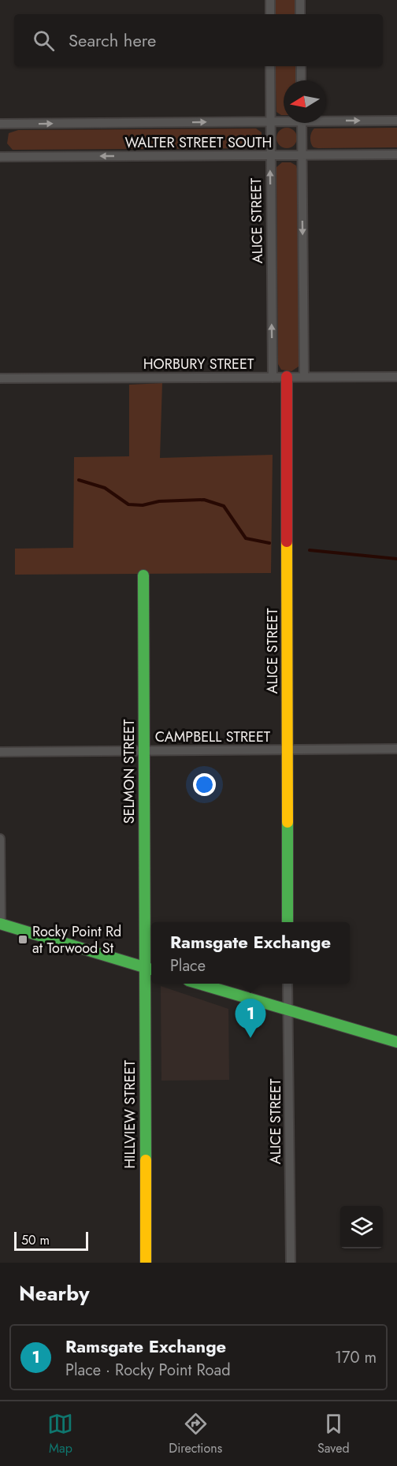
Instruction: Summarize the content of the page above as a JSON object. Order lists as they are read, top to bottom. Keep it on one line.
{"streets":{"street":["WALTER STREET SOUTH","ALICE STREET","HORBURY STREET","CAMPBELL STREET","SELMON STREET","HILLVIEW STREET"]},"crossings":[["WALTER STREET SOUTH","ALICE STREET"],["ALICE STREET","HORBURY STREET"],["ALICE STREET","CAMPBELL STREET"],["CAMPBELL STREET","SELMON STREET"],["SELMON STREET","HILLVIEW STREET"]],"places":{"transit":["Rocky Point Rd at Torwood St"]},"scale_bar":"50 m","north":"left","page":{"search":"Search here","popup":["Ramsgate Exchange","Place"],"pins":"1","scale":"50 m","heading":"Nearby","list":[{"mark":"1","name":"Ramsgate Exchange","note":"Place · Rocky Point Road","value":"170 m"}],"nav":["Map","Directions","Saved"]}}
